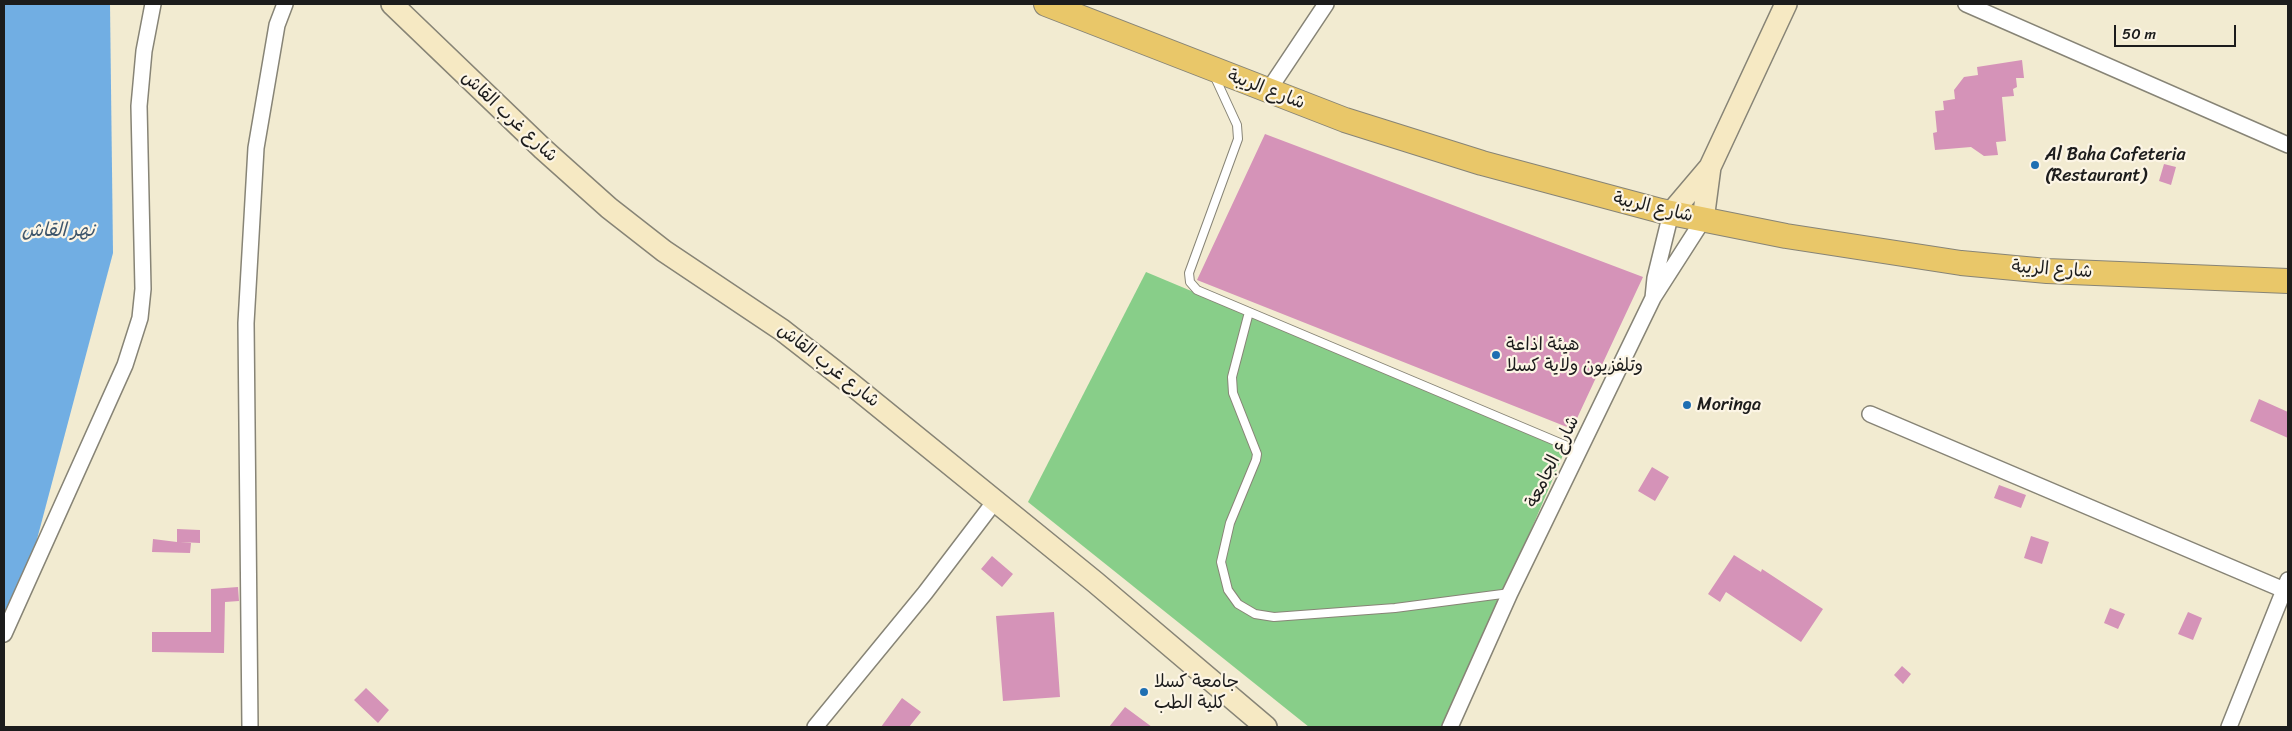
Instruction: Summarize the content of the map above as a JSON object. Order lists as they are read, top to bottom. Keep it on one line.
{"streets":{"main road":["شارع الريبة","شارع غرب القاش"],"street":["شارع الجامعة"]},"crossings":[["شارع الريبة","شارع الجامعة"]],"water":["نهر القاش"],"places":["Al Baha Cafeteria (Restaurant)","هيئة اذاعة وتلفزيون ولاية كسلا","Moringa","جامعة كسلا كلية الطب"],"scale_bar":"50 m"}
